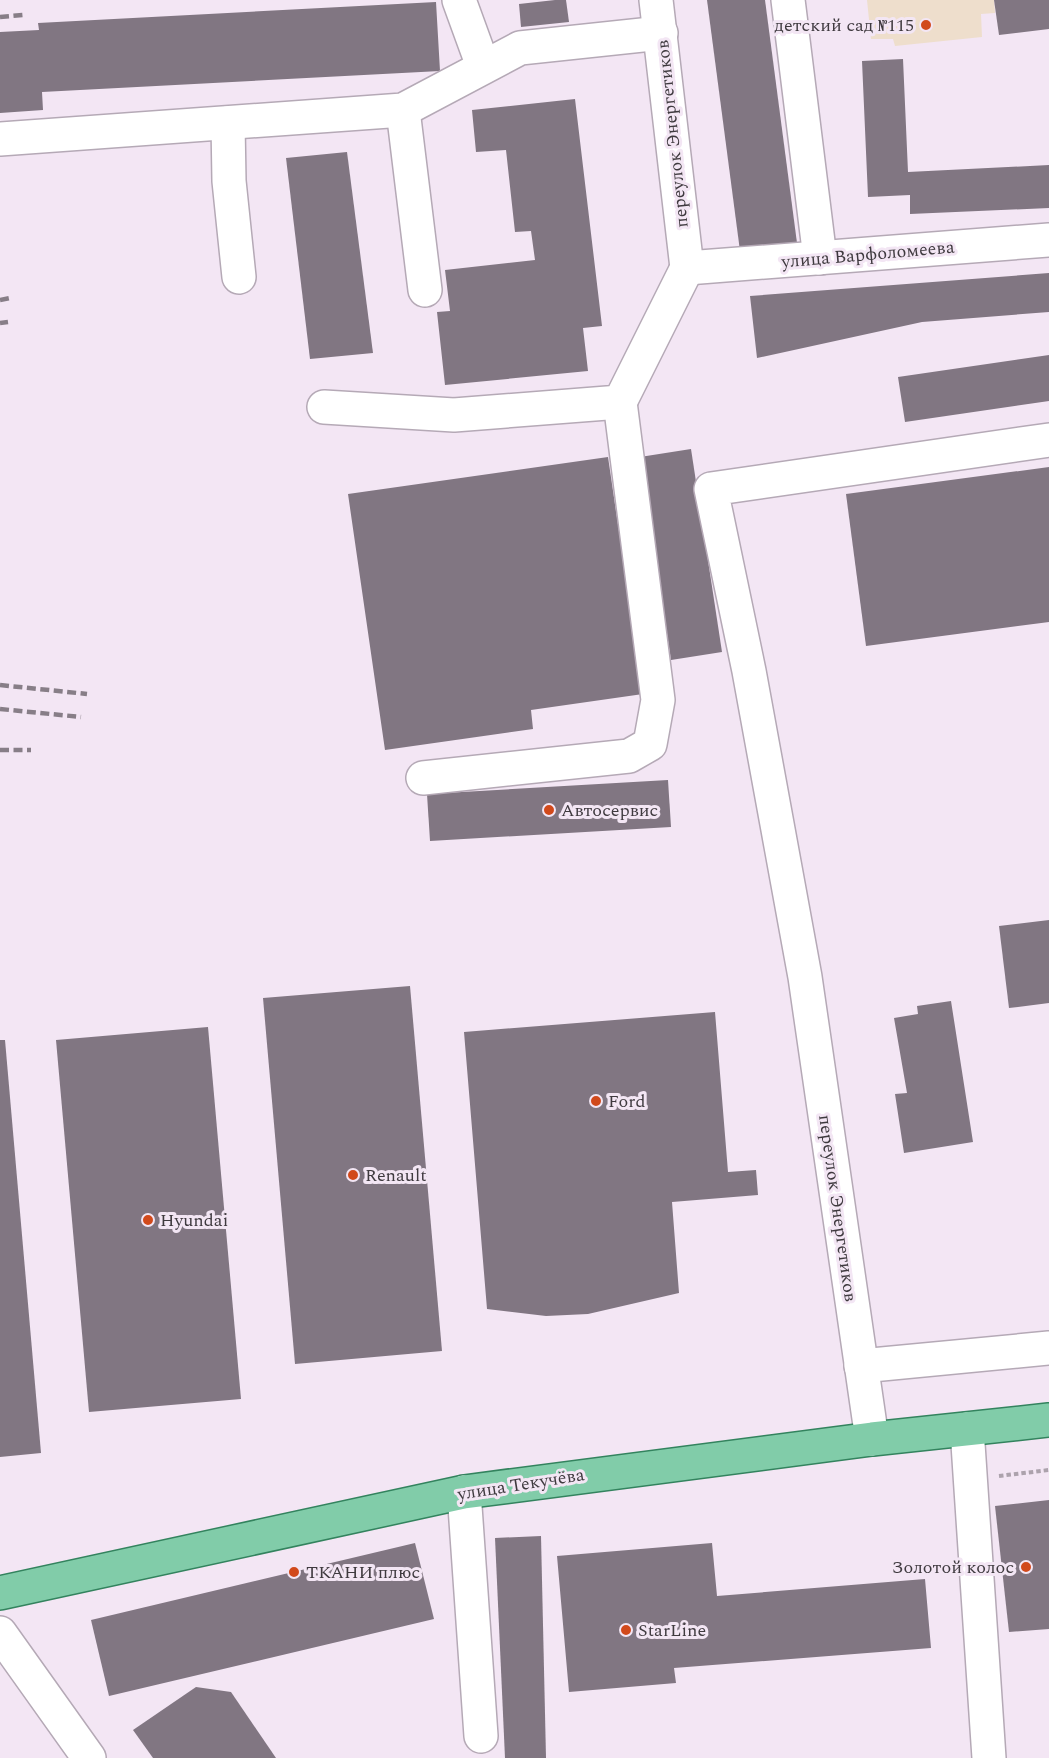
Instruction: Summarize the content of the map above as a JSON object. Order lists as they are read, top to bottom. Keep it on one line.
{"streets":{"main road":["улица Текучёва"],"street":["переулок Энергетиков","улица Варфоломеева"]},"crossings":[["переулок Энергетиков","улица Варфоломеева"],["переулок Энергетиков","улица Текучёва"]],"places":["детский сад №115","Автосервис","Ford","Renault","Hyundai","Золотой колос","ТКАНИ плюс","StarLine"]}
